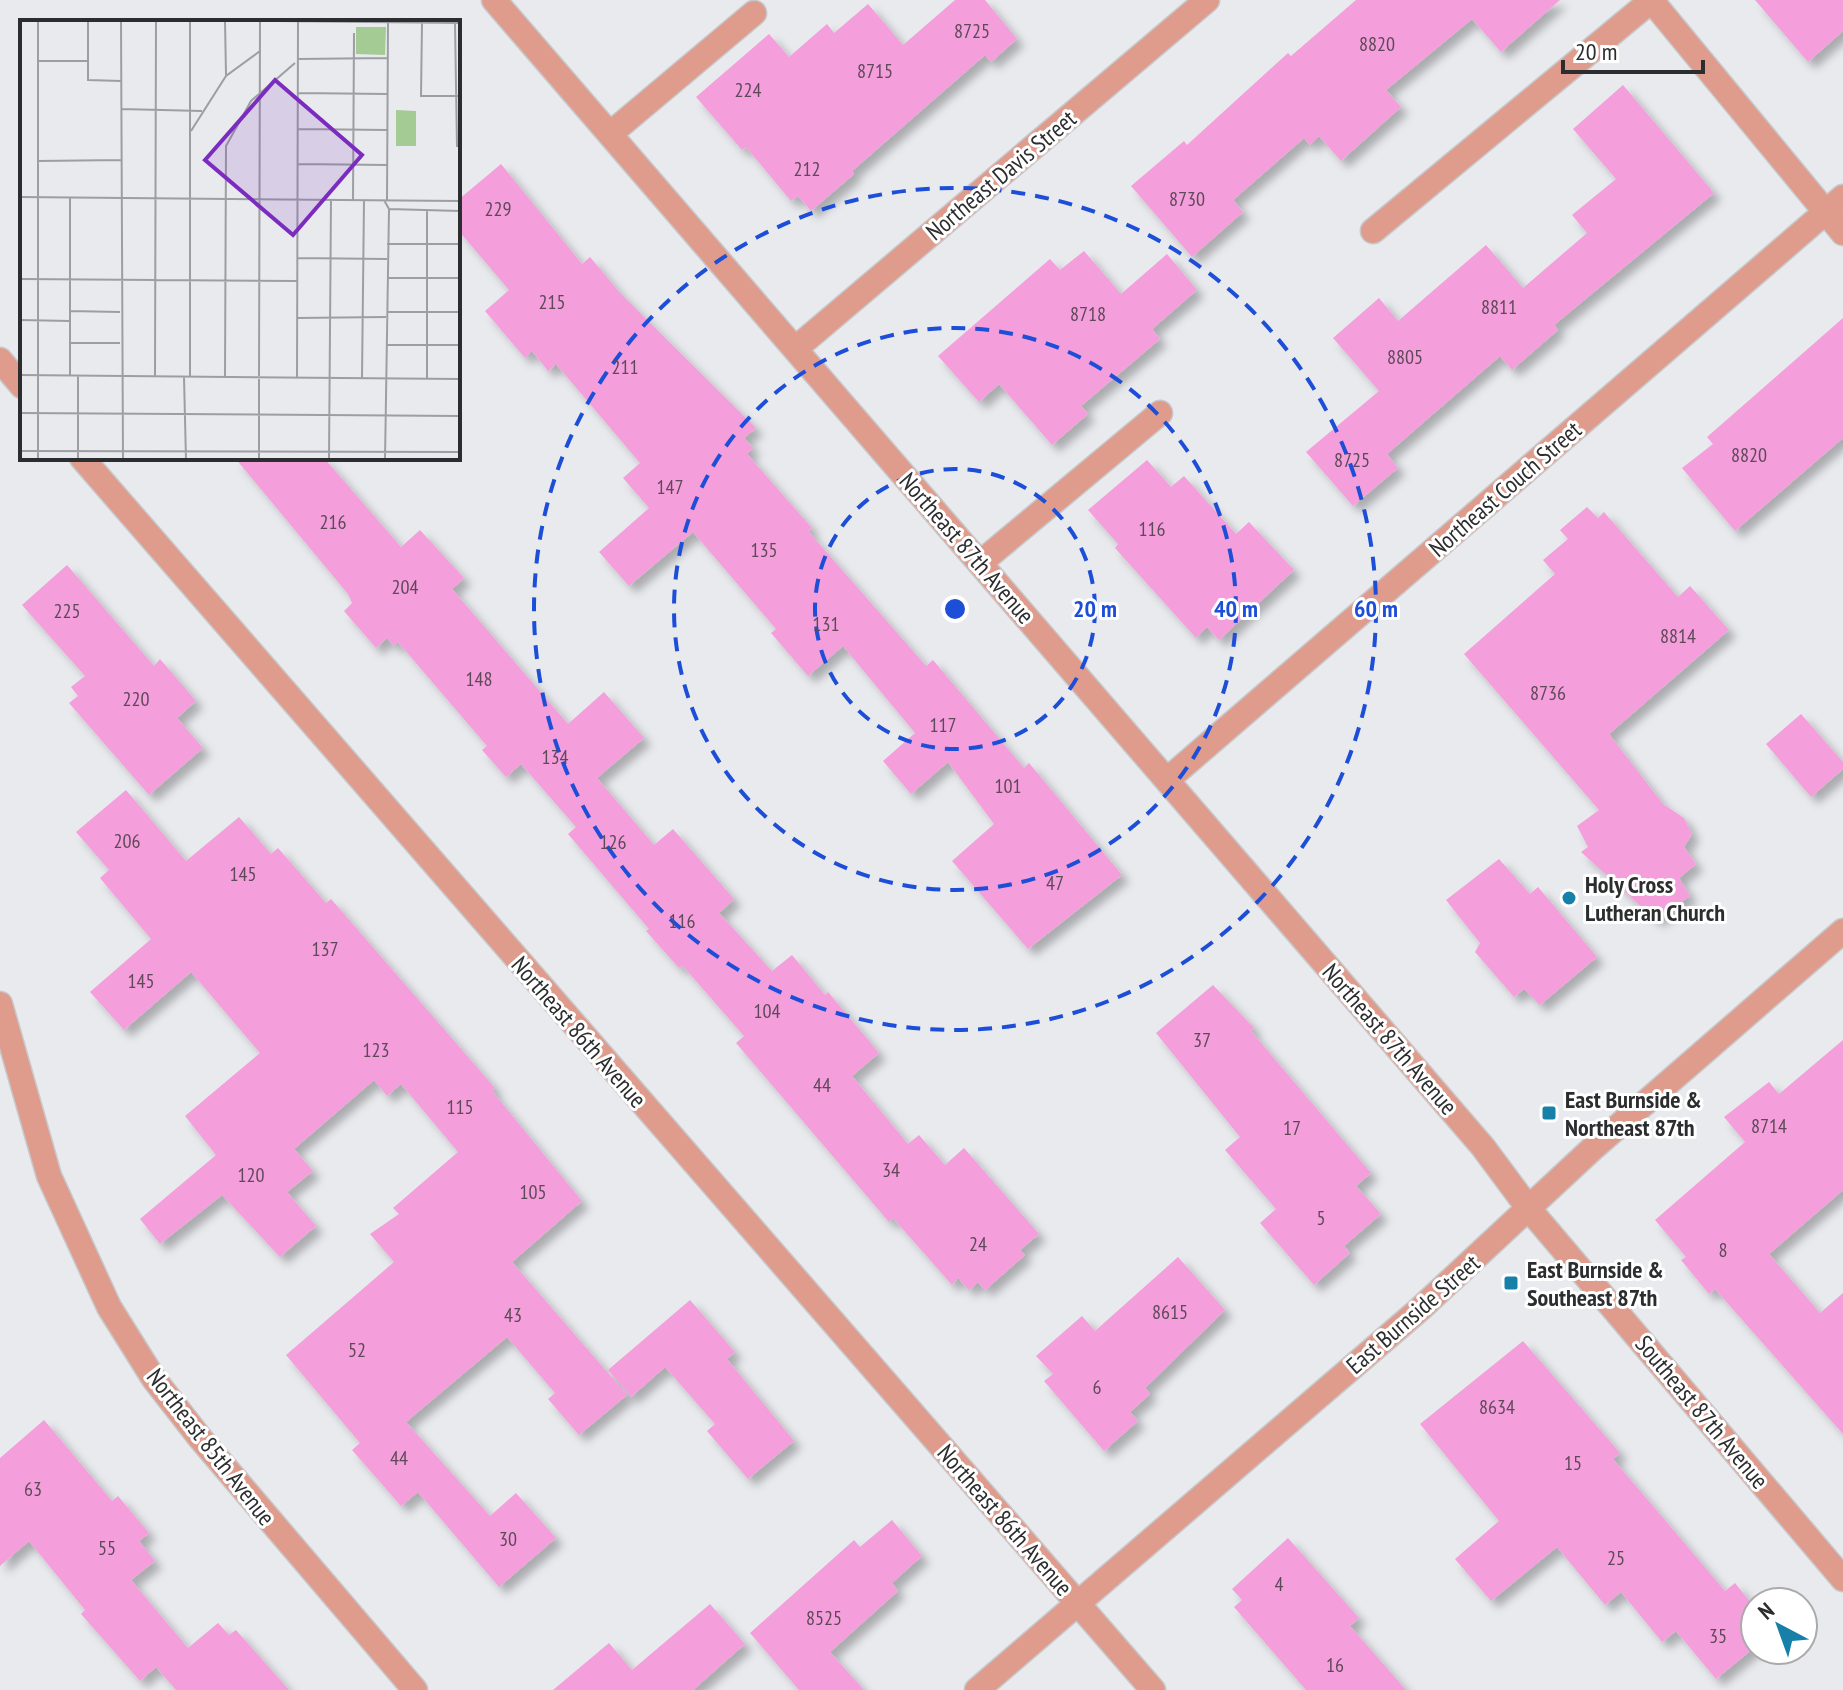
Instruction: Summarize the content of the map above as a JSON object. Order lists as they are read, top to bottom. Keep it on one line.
{"streets":{"street":["Northeast Davis Street","Northeast Couch Street","Northeast 87th Avenue","Northeast 86th Avenue","East Burnside Street","Southeast 87th Avenue","Northeast 85th Avenue"]},"crossings":[["Northeast Davis Street","Northeast 87th Avenue"],["Northeast Couch Street","Northeast 87th Avenue"],["Northeast 87th Avenue","East Burnside Street"],["Northeast 87th Avenue","Southeast 87th Avenue"],["Northeast 86th Avenue","East Burnside Street"],["East Burnside Street","Southeast 87th Avenue"]],"places":{"other":["Holy Cross Lutheran Church"],"transit":["East Burnside & Northeast 87th","East Burnside & Southeast 87th"]},"house_numbers":["8725","8820","8715","224","212","8730","229","215","8811","8718","8805","211","8820","8725","147","216","116","135","204","225","131","8814","148","8736","220","117","134","101","206","126","145","47","116","137","145","104","37","123","44","115","8714","17","34","120","105","5","24","8","8615","43","52","6","8634","44","15","63","30","55","25","4","8525","35","16"],"scale_bar":"20 m","north":"top left","rings":["20 m","40 m","60 m"]}
